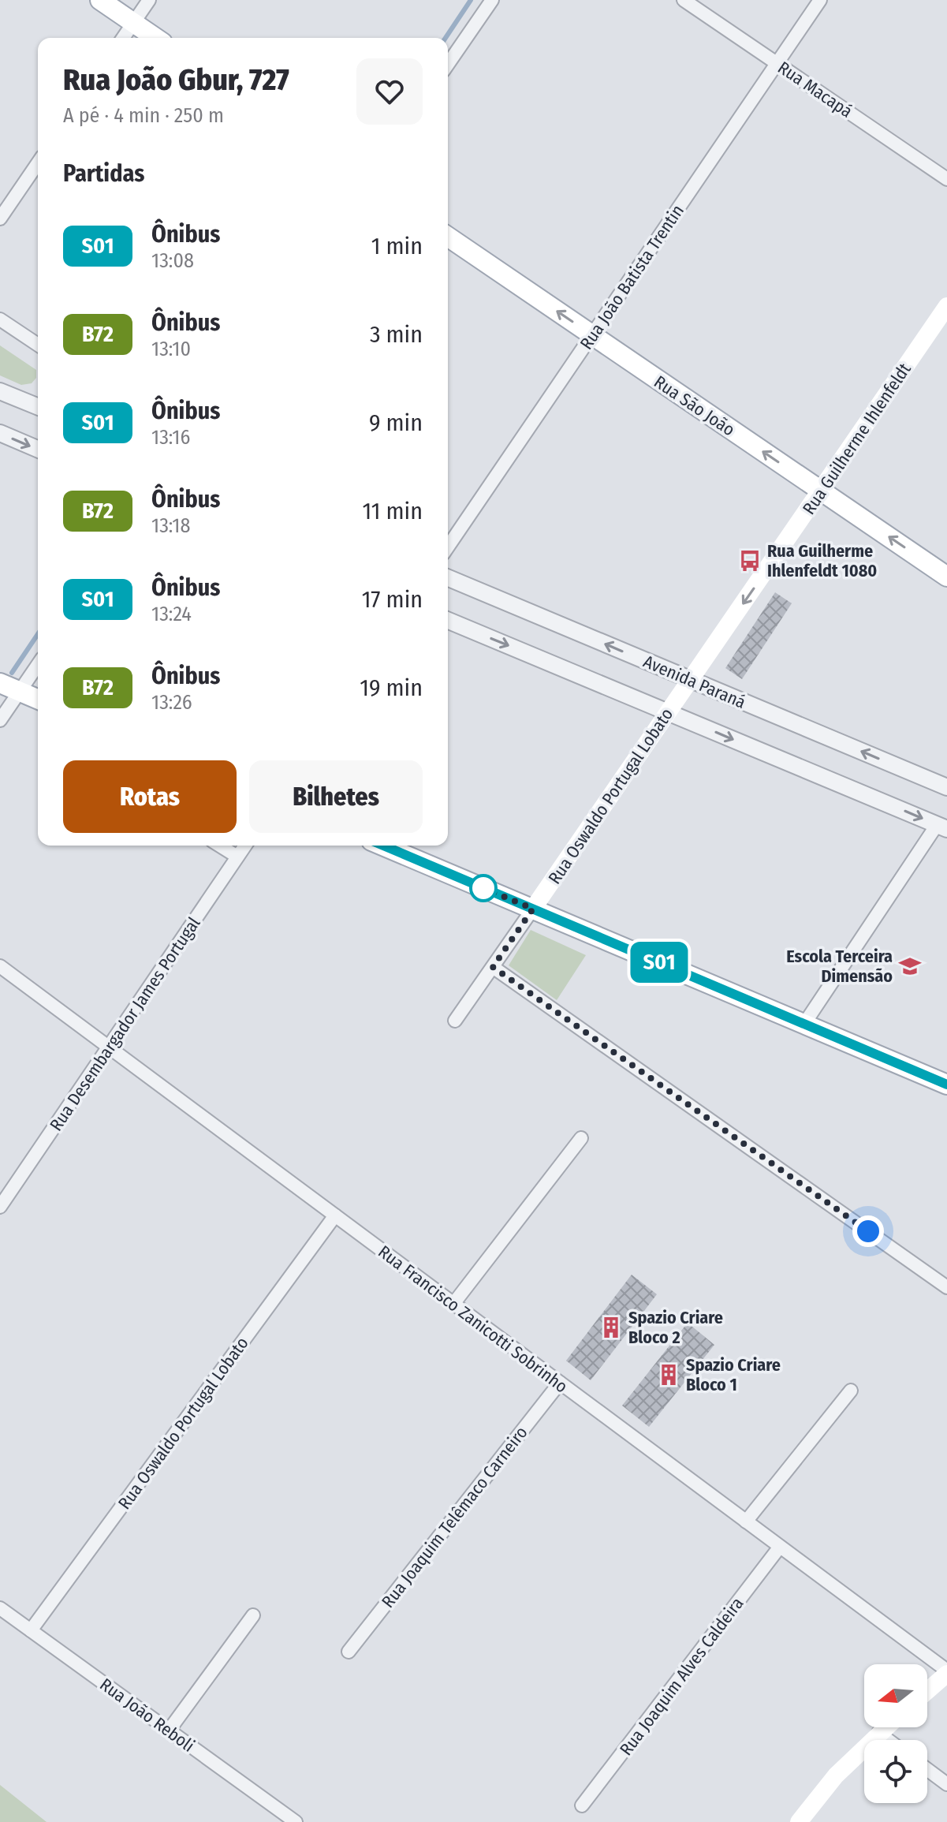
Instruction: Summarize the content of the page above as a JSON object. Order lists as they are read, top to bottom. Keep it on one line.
{"streets":{"main road":["Rua São João","Rua Guilherme Ihlenfeldt","Rua Oswaldo Portugal Lobato"],"street":["Rua Macapá","Rua João Batista Trentin","Avenida Paraná","Rua Desembargador James Portugal","Rua Francisco Zanicotti Sobrinho","Rua Joaquim Telêmaco Carneiro","Rua Joaquim Alves Caldeira","Rua João Reboli"]},"crossings":[["Rua Macapá","Rua João Batista Trentin"],["Rua João Batista Trentin","Rua São João"],["Rua São João","Rua Guilherme Ihlenfeldt"],["Rua Guilherme Ihlenfeldt","Avenida Paraná"],["Rua Guilherme Ihlenfeldt","Rua Oswaldo Portugal Lobato"],["Rua Oswaldo Portugal Lobato","Rua Francisco Zanicotti Sobrinho"],["Rua Oswaldo Portugal Lobato","Rua João Reboli"],["Rua Desembargador James Portugal","Rua Francisco Zanicotti Sobrinho"],["Rua Francisco Zanicotti Sobrinho","Rua Joaquim Telêmaco Carneiro"],["Rua Francisco Zanicotti Sobrinho","Rua Joaquim Alves Caldeira"]],"one_way":["Rua São João","Rua Guilherme Ihlenfeldt"],"places":{"bus stop":["Rua Guilherme Ihlenfeldt 1080"],"school or university":["Escola Terceira Dimensão"],"building":["Spazio Criare Bloco 2","Spazio Criare Bloco 1"]},"lines":["bus line S01"],"north":"left","page":{"on_map":"S01","heading":[["Rua João Gbur, 727","A pé · 4 min · 250 m"],"Partidas"],"list":[{"mark":"S01","name":"Ônibus","note":"13:08","value":"1 min"},{"mark":"B72","name":"Ônibus","note":"13:10","value":"3 min"},{"mark":"S01","name":"Ônibus","note":"13:16","value":"9 min"},{"mark":"B72","name":"Ônibus","note":"13:18","value":"11 min"},{"mark":"S01","name":"Ônibus","note":"13:24","value":"17 min"},{"mark":"B72","name":"Ônibus","note":"13:26","value":"19 min"}],"buttons":["Rotas","Bilhetes"]}}
